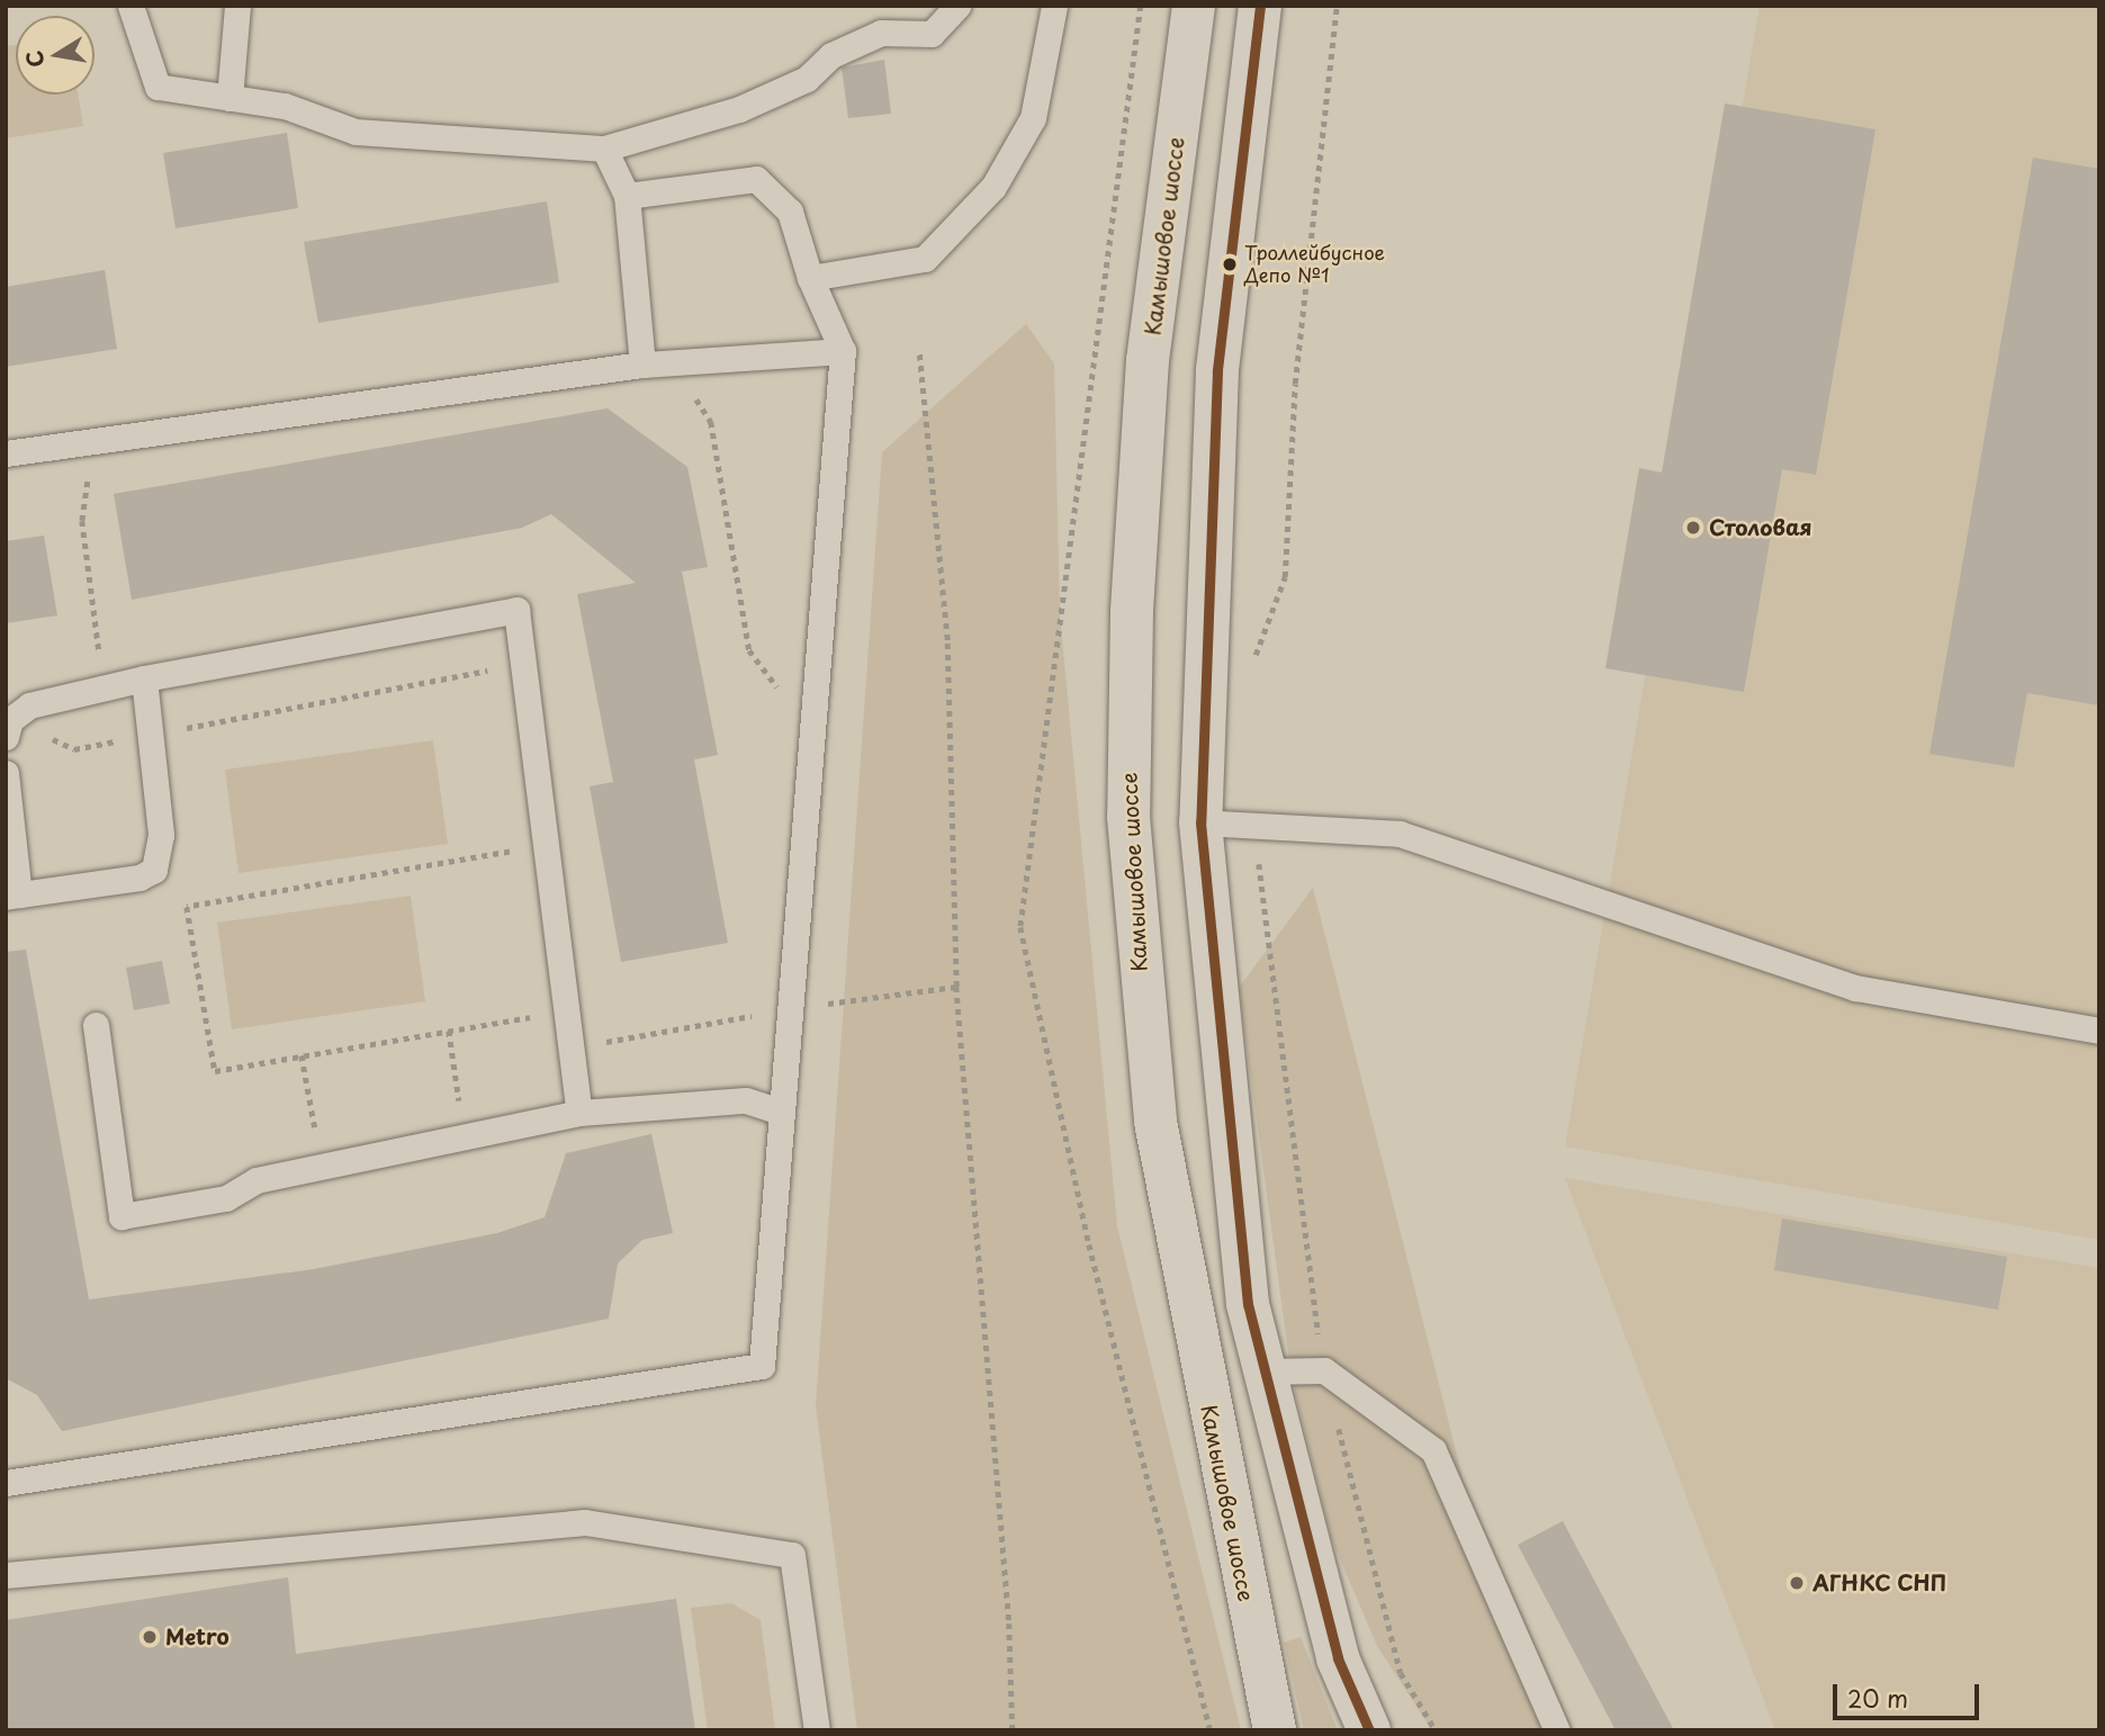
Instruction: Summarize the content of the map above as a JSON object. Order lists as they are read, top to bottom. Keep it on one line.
{"streets":{"main road":["Камышовое шоссе"]},"places":["Троллейбусное Депо №1","Столовая","АГНКС СНП","Metro"],"scale_bar":"20 m","north":"left"}
